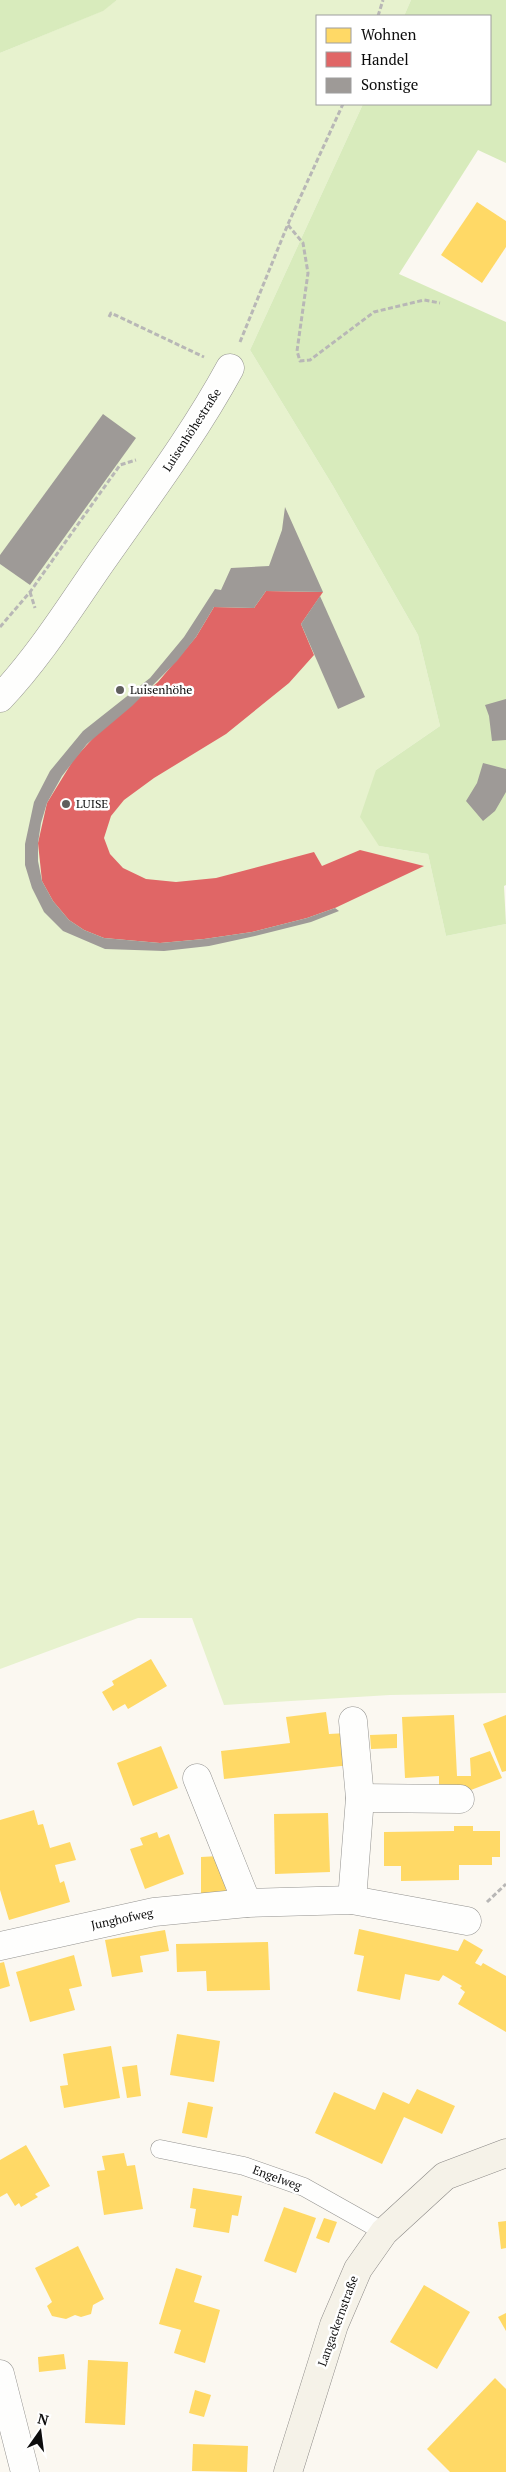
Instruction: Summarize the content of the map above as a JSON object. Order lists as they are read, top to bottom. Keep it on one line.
{"streets":{"street":["Luisenhöhestraße","Junghofweg","Langackernstraße"],"lane":["Engelweg"]},"crossings":[["Engelweg","Langackernstraße"]],"places":["Luisenhöhe","LUISE"],"legend":["Wohnen","Handel","Sonstige"],"north":"top"}
